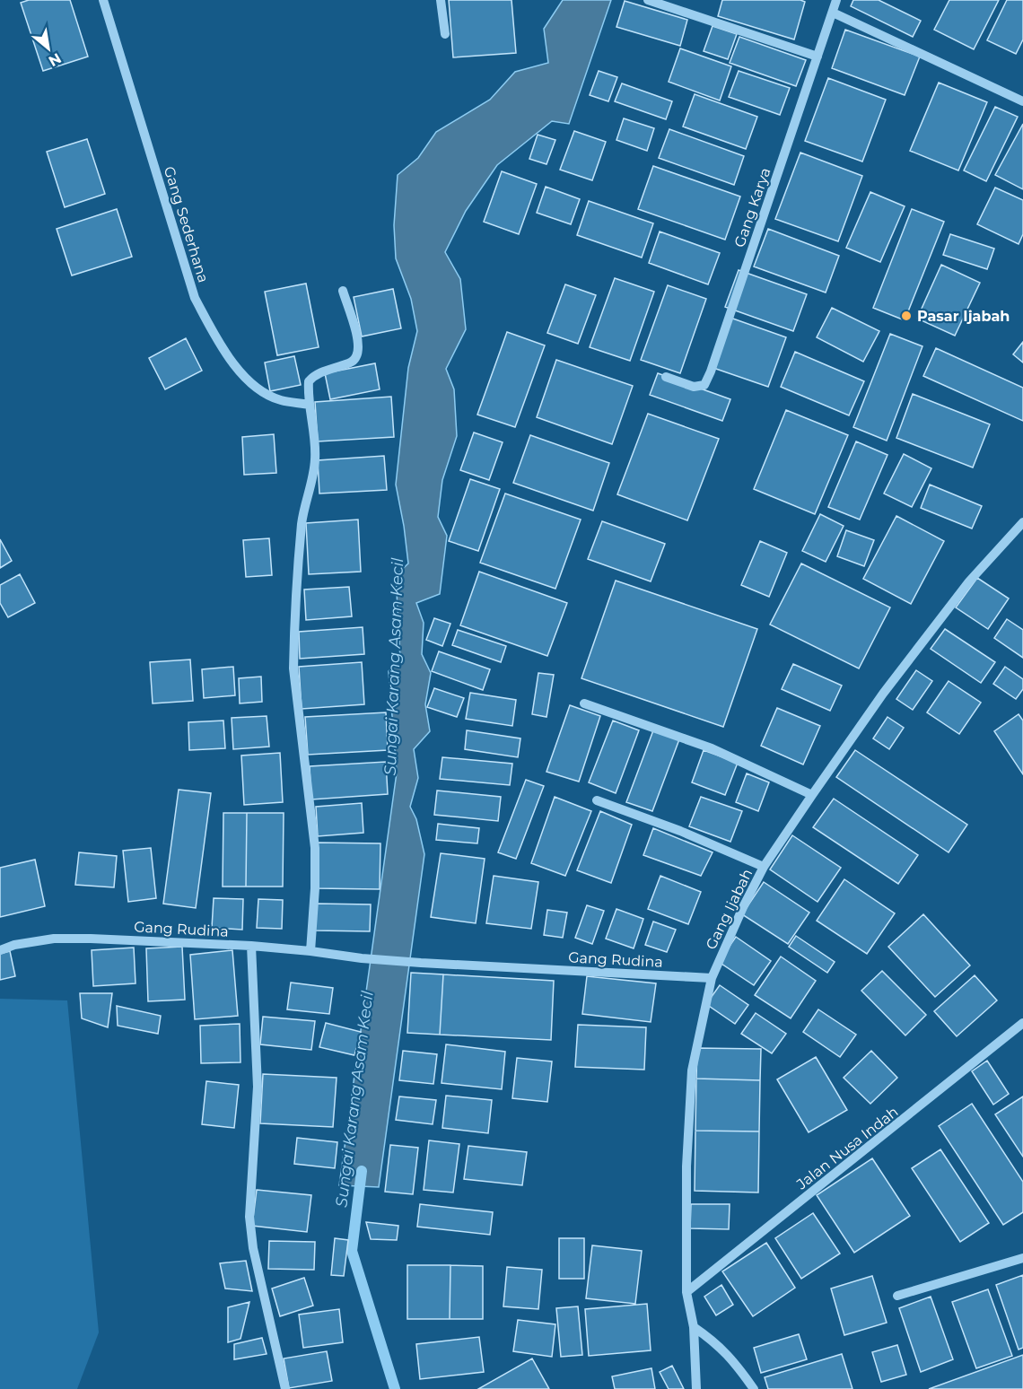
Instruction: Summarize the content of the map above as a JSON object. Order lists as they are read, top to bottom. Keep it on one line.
{"streets":{"street":["Gang Karya","Gang Sederhana","Gang Ijabah","Gang Rudina","Jalan Nusa Indah"]},"crossings":[["Gang Ijabah","Gang Rudina"],["Gang Ijabah","Jalan Nusa Indah"]],"water":["Sungai Karang Asam Kecil"],"places":["Pasar Ijabah"],"north":"bottom right"}
